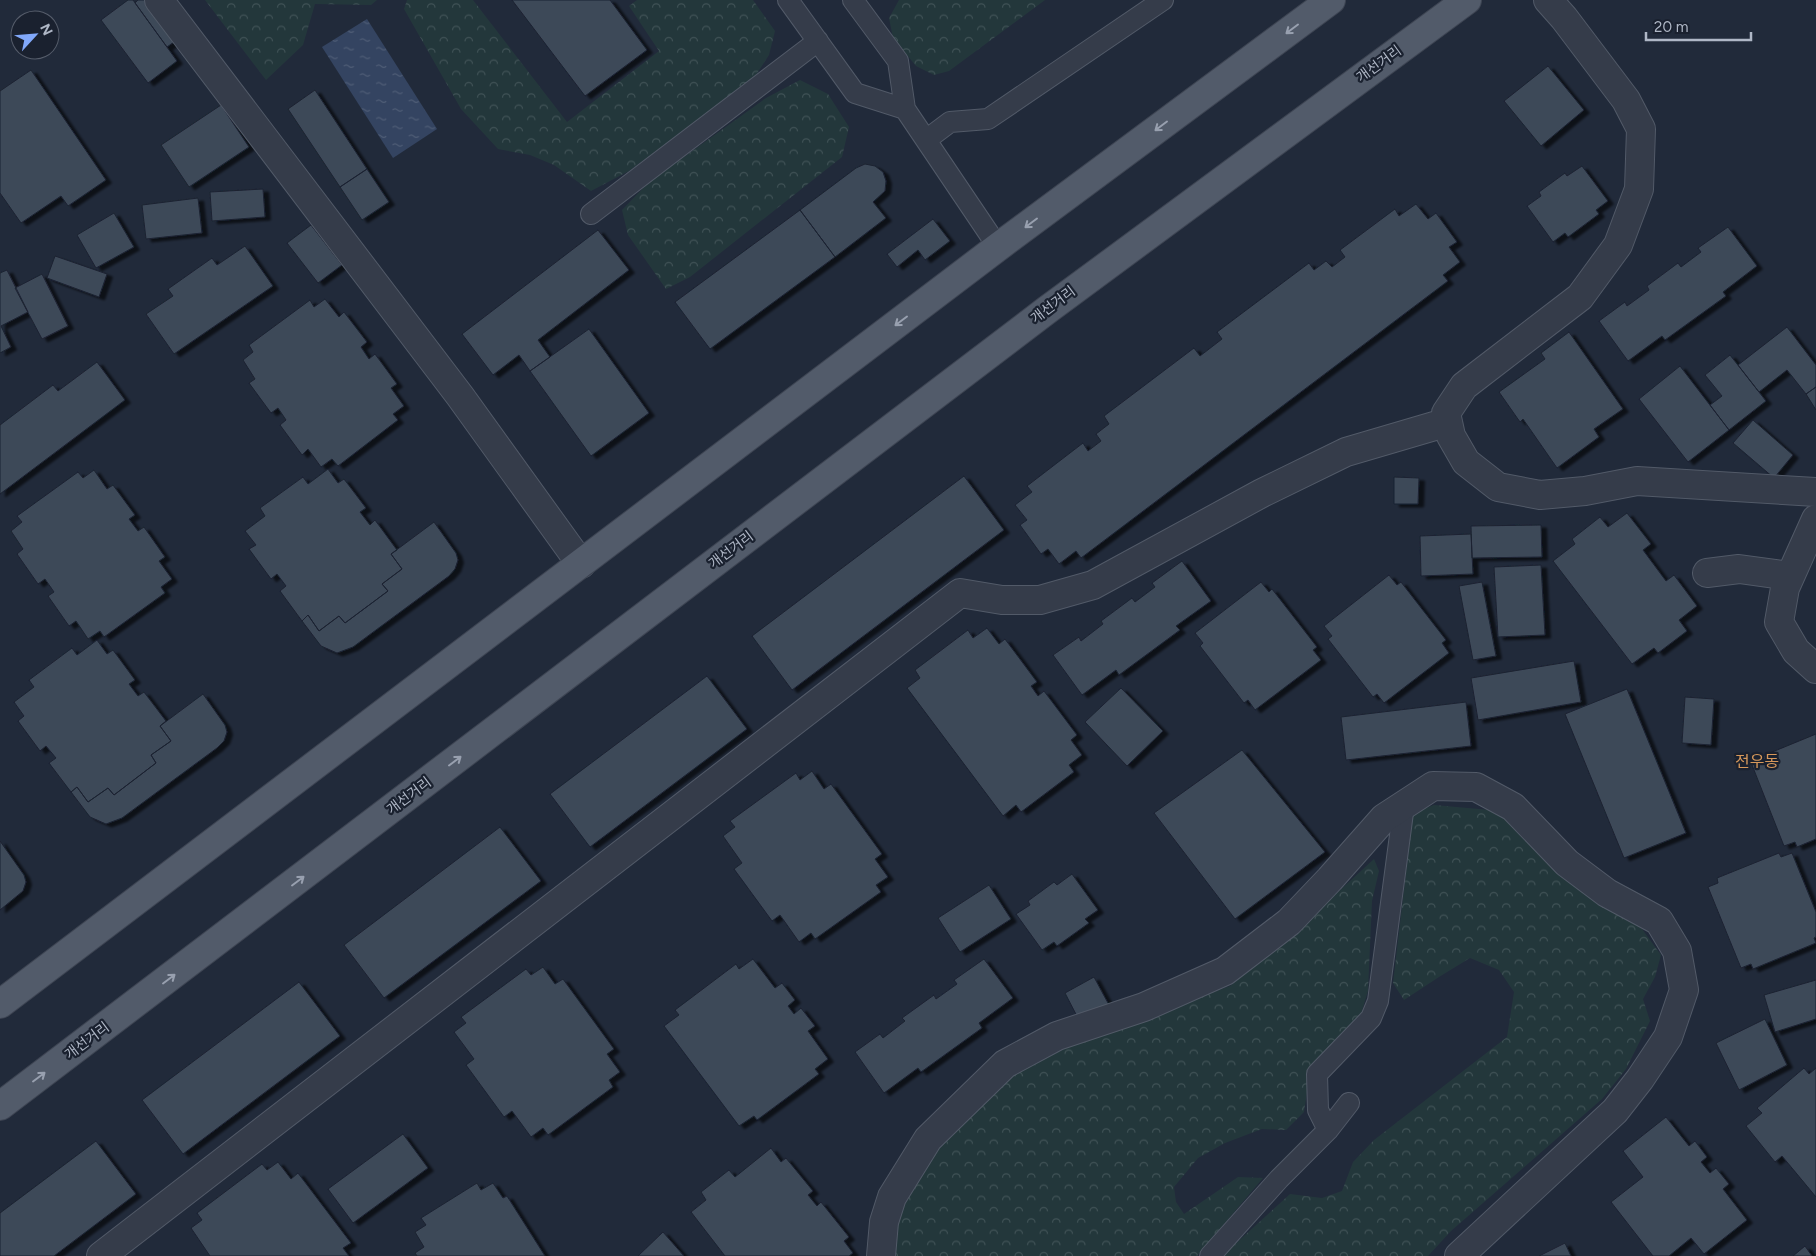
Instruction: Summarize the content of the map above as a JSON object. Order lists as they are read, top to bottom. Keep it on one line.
{"streets":{"main road":["개선거리"]},"districts":["전우동"],"scale_bar":"20 m","north":"top right"}
